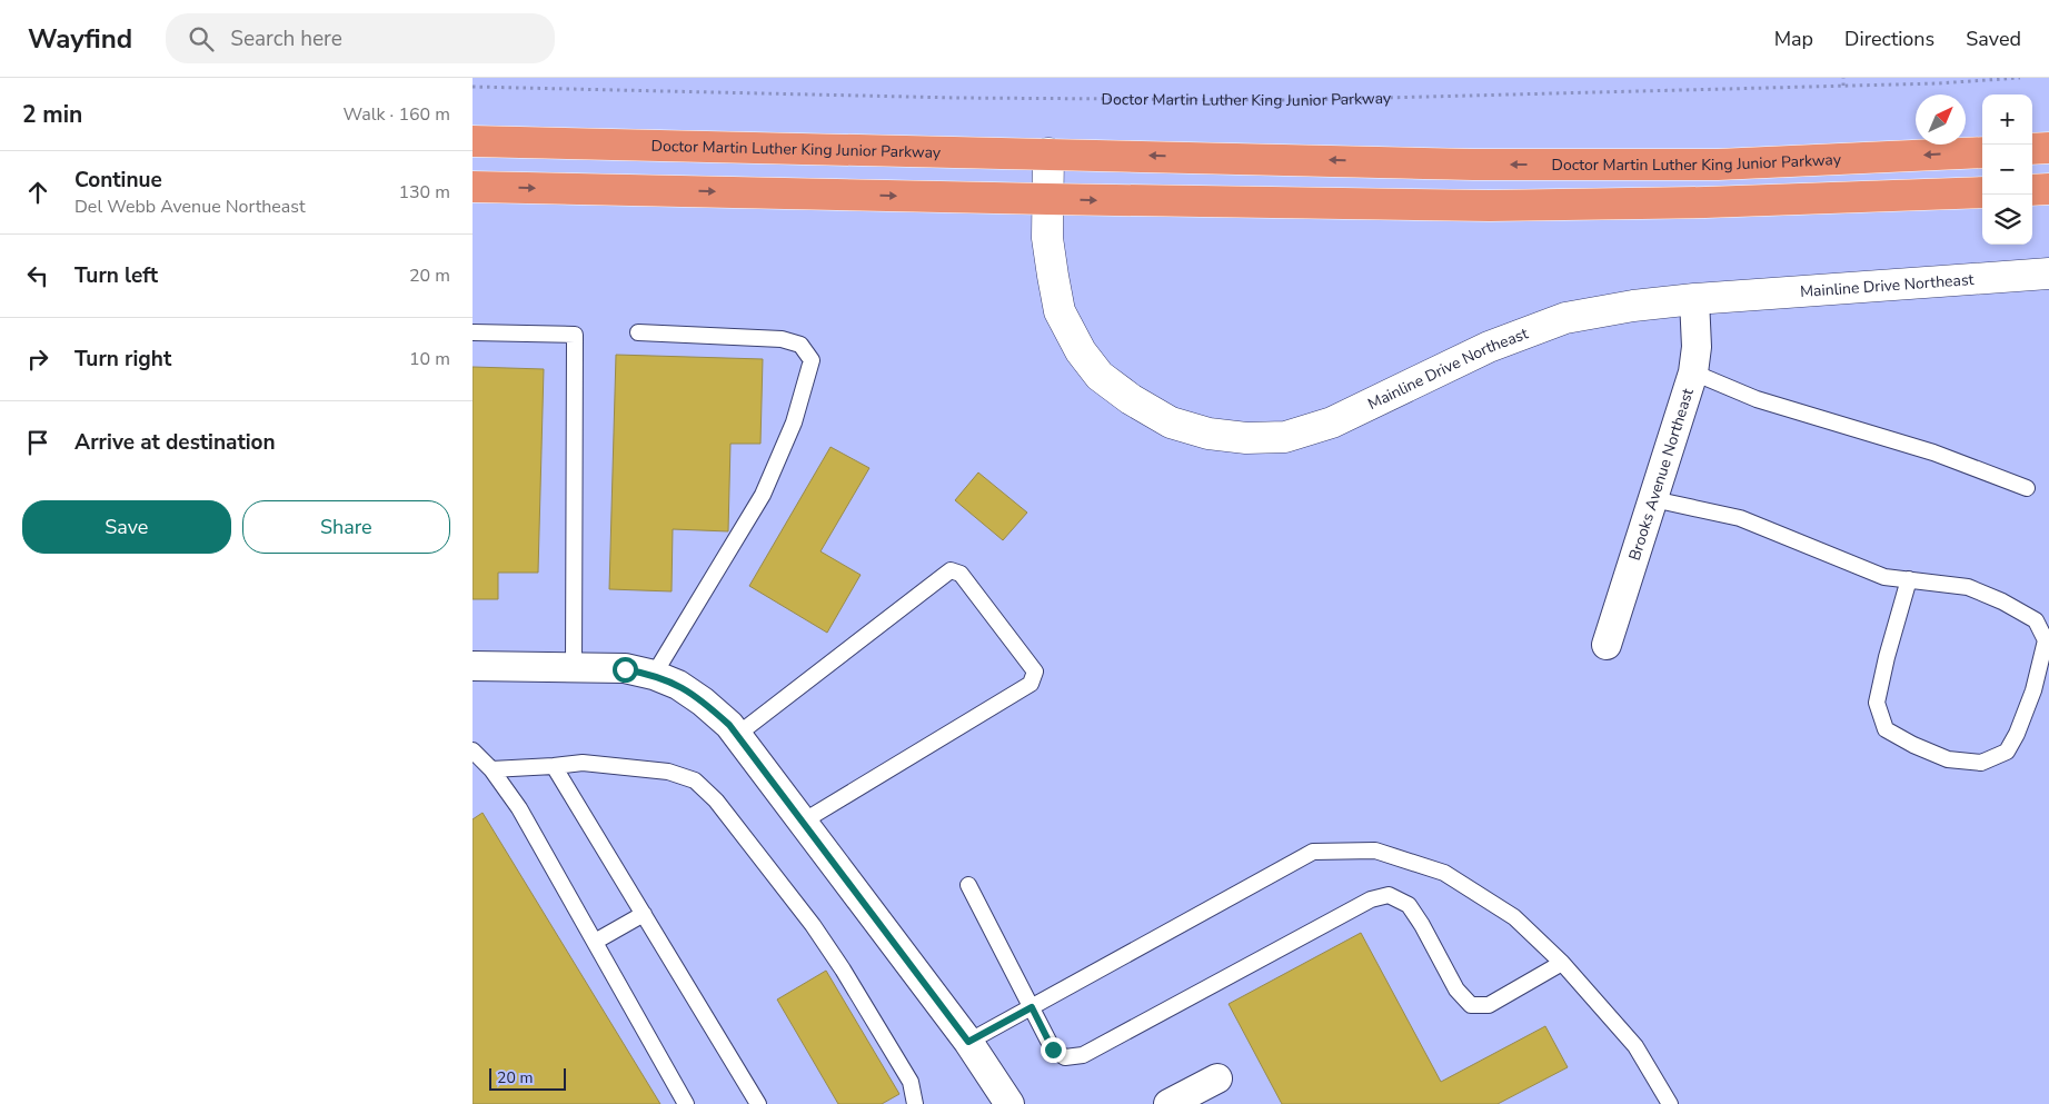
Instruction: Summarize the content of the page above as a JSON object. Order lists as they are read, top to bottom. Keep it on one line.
{"streets":{"highway":["Doctor Martin Luther King Junior Parkway"],"street":["Mainline Drive Northeast","Brooks Avenue Northeast"]},"crossings":[["Doctor Martin Luther King Junior Parkway","Mainline Drive Northeast"],["Mainline Drive Northeast","Brooks Avenue Northeast"]],"scale_bar":"20 m","north":"top right","page":{"header":"Wayfind","search":"Search here","nav":["Map","Directions","Saved"],"heading":["2 min","Walk · 160 m"],"map_buttons":["+","−"],"list":[["Continue","Del Webb Avenue Northeast","130 m"],["Turn left","20 m"],["Turn right","10 m"],"Arrive at destination"],"buttons":["Save","Share"],"scale":"20 m"}}
